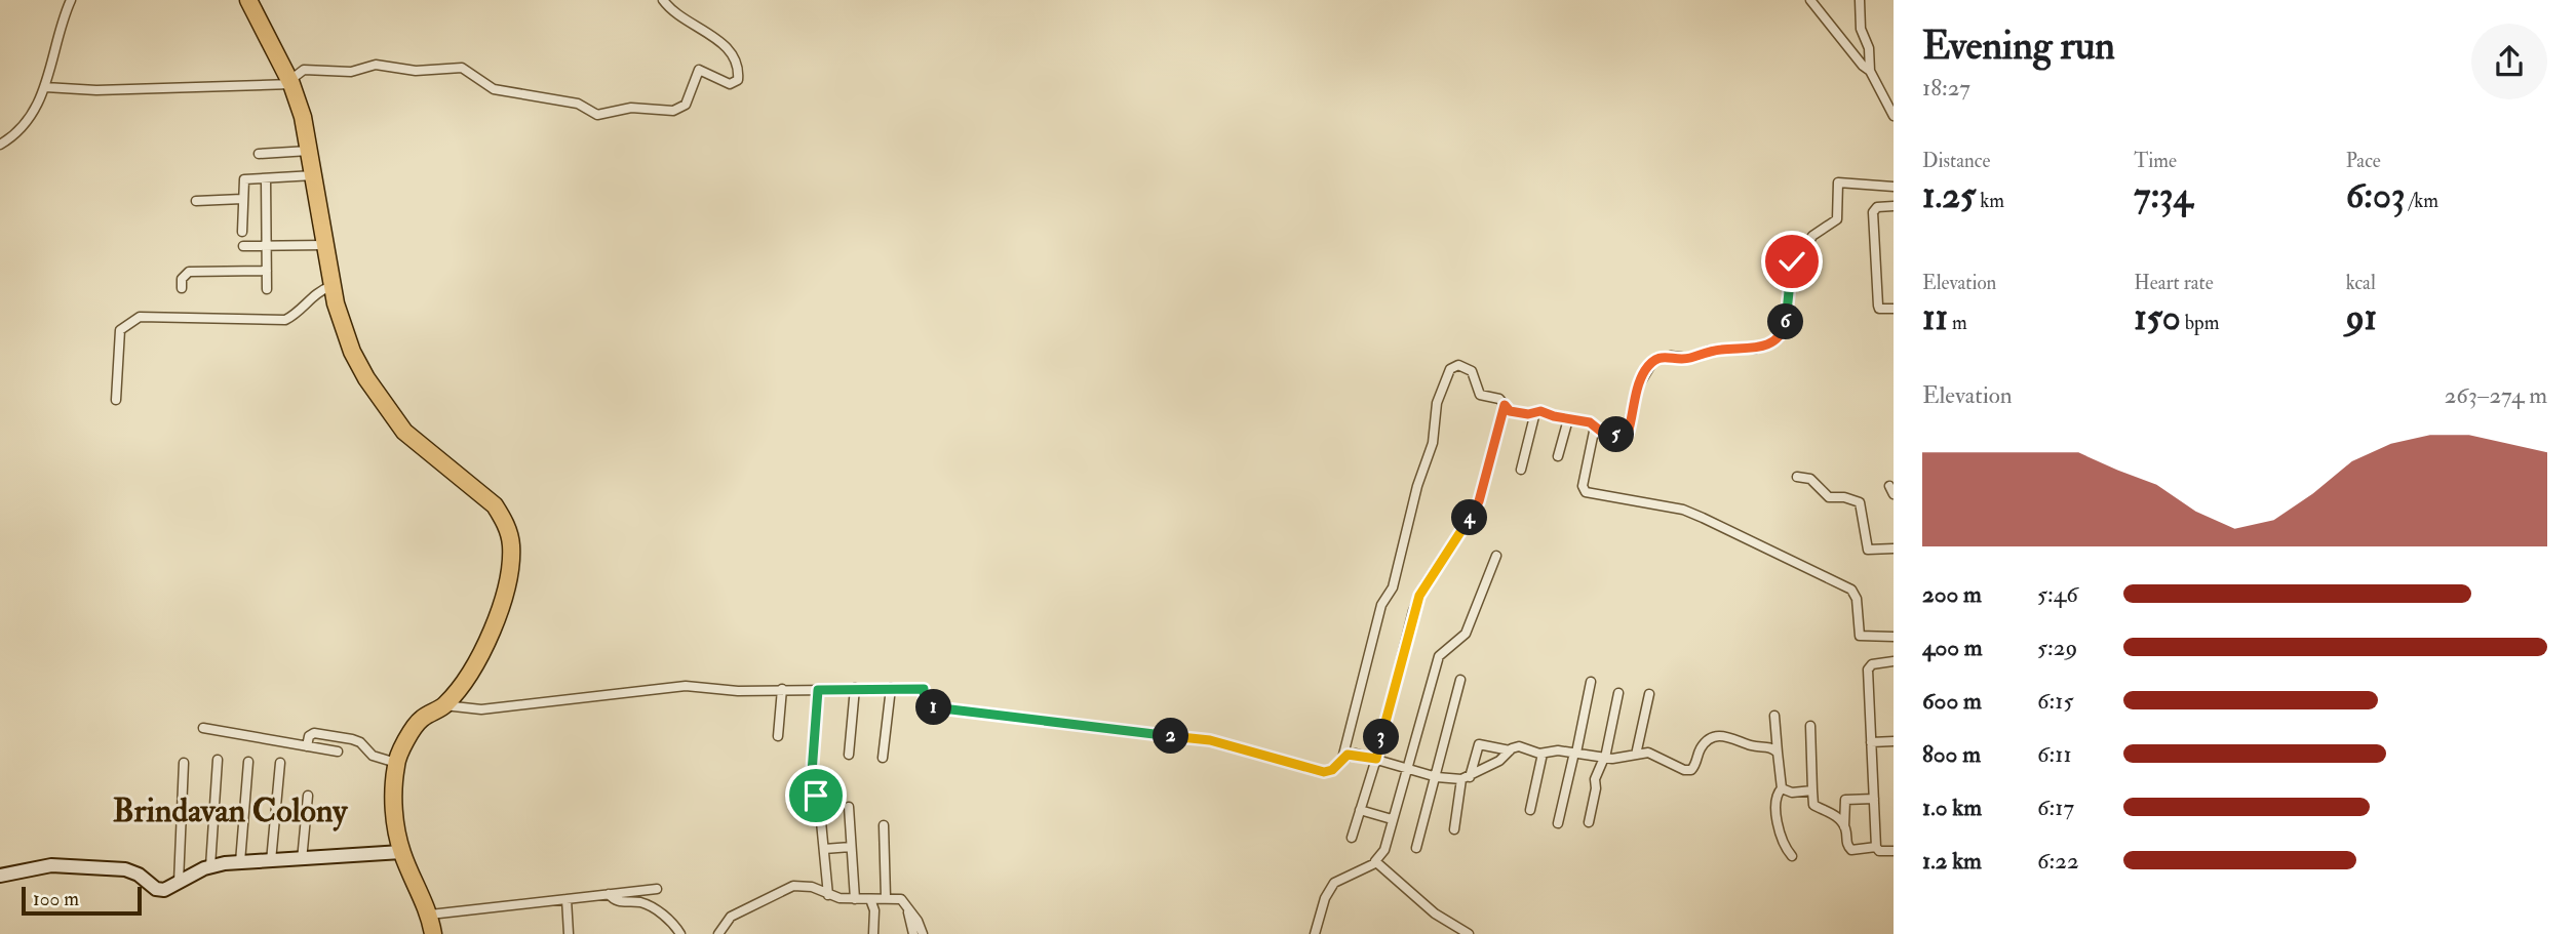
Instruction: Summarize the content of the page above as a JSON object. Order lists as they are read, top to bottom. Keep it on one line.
{"districts":["Brindavan Colony"],"scale_bar":"100 m","page":{"heading":["Evening run","18:27"],"stats":[["Distance","1.25 km"],["Time","7:34"],["Pace","6:03 /km"],["Elevation","11 m"],["Heart rate","150 bpm"],["kcal","91"]],"pins":["6","5","4","1","2","3"],"chart":["Elevation","263–274 m"],"list":[{"name":"200 m","note":"5:46"},{"name":"400 m","note":"5:29"},{"name":"600 m","note":"6:15"},{"name":"800 m","note":"6:11"},{"name":"1.0 km","note":"6:17"},{"name":"1.2 km","note":"6:22"}],"scale":"100 m"}}
